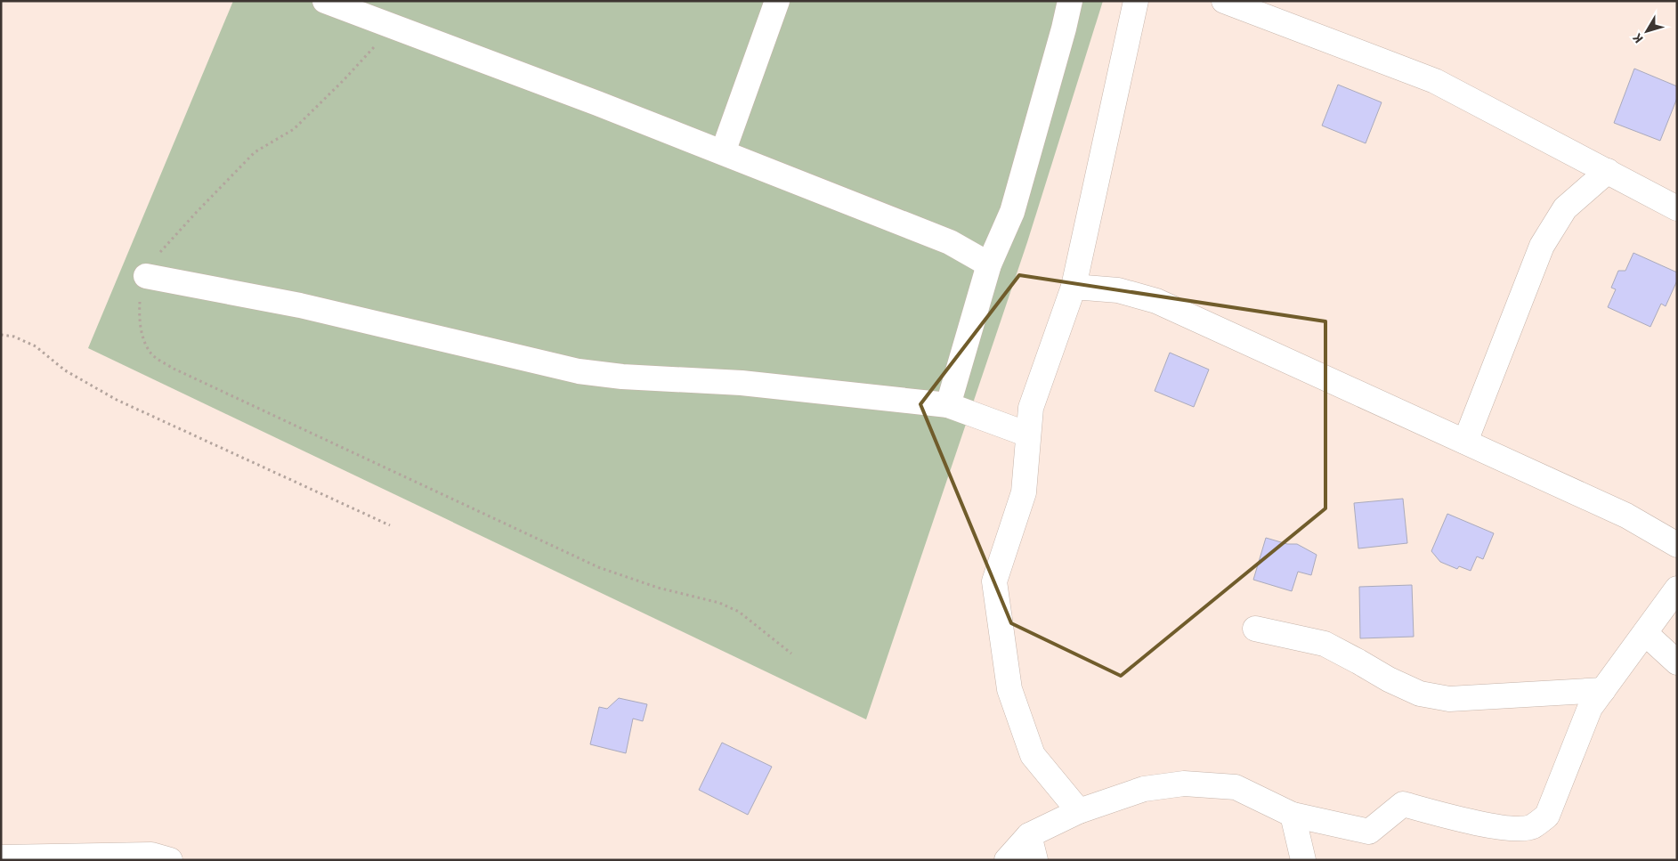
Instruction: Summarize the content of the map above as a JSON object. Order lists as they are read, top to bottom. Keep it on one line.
{"north":"bottom left"}
